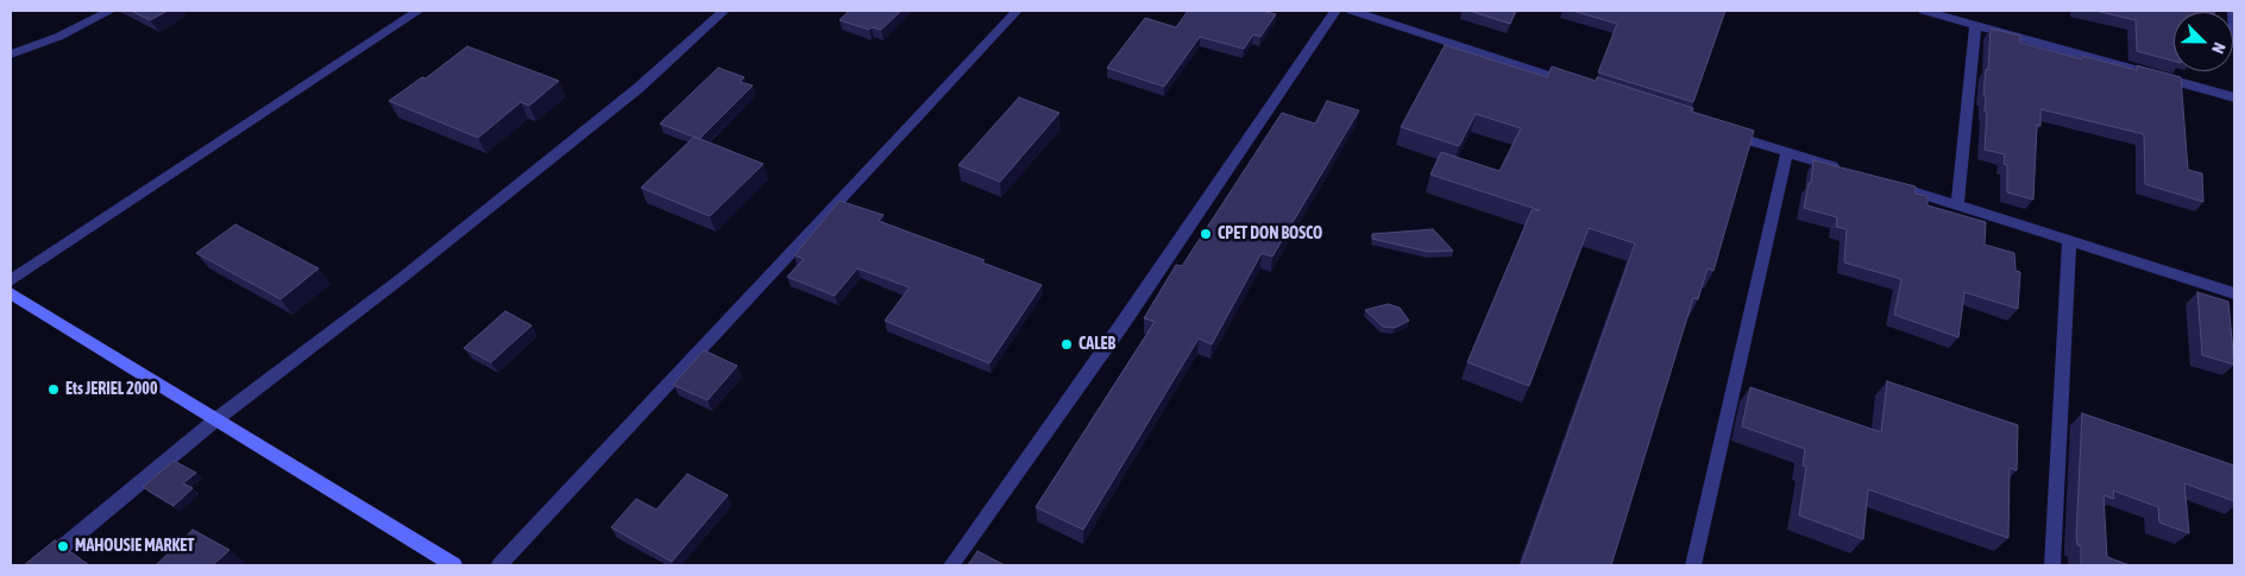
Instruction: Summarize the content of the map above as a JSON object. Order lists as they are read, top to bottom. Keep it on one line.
{"places":["CPET DON BOSCO","CALEB","Ets JERIEL 2000","MAHOUSIE MARKET"],"north":"bottom right"}
